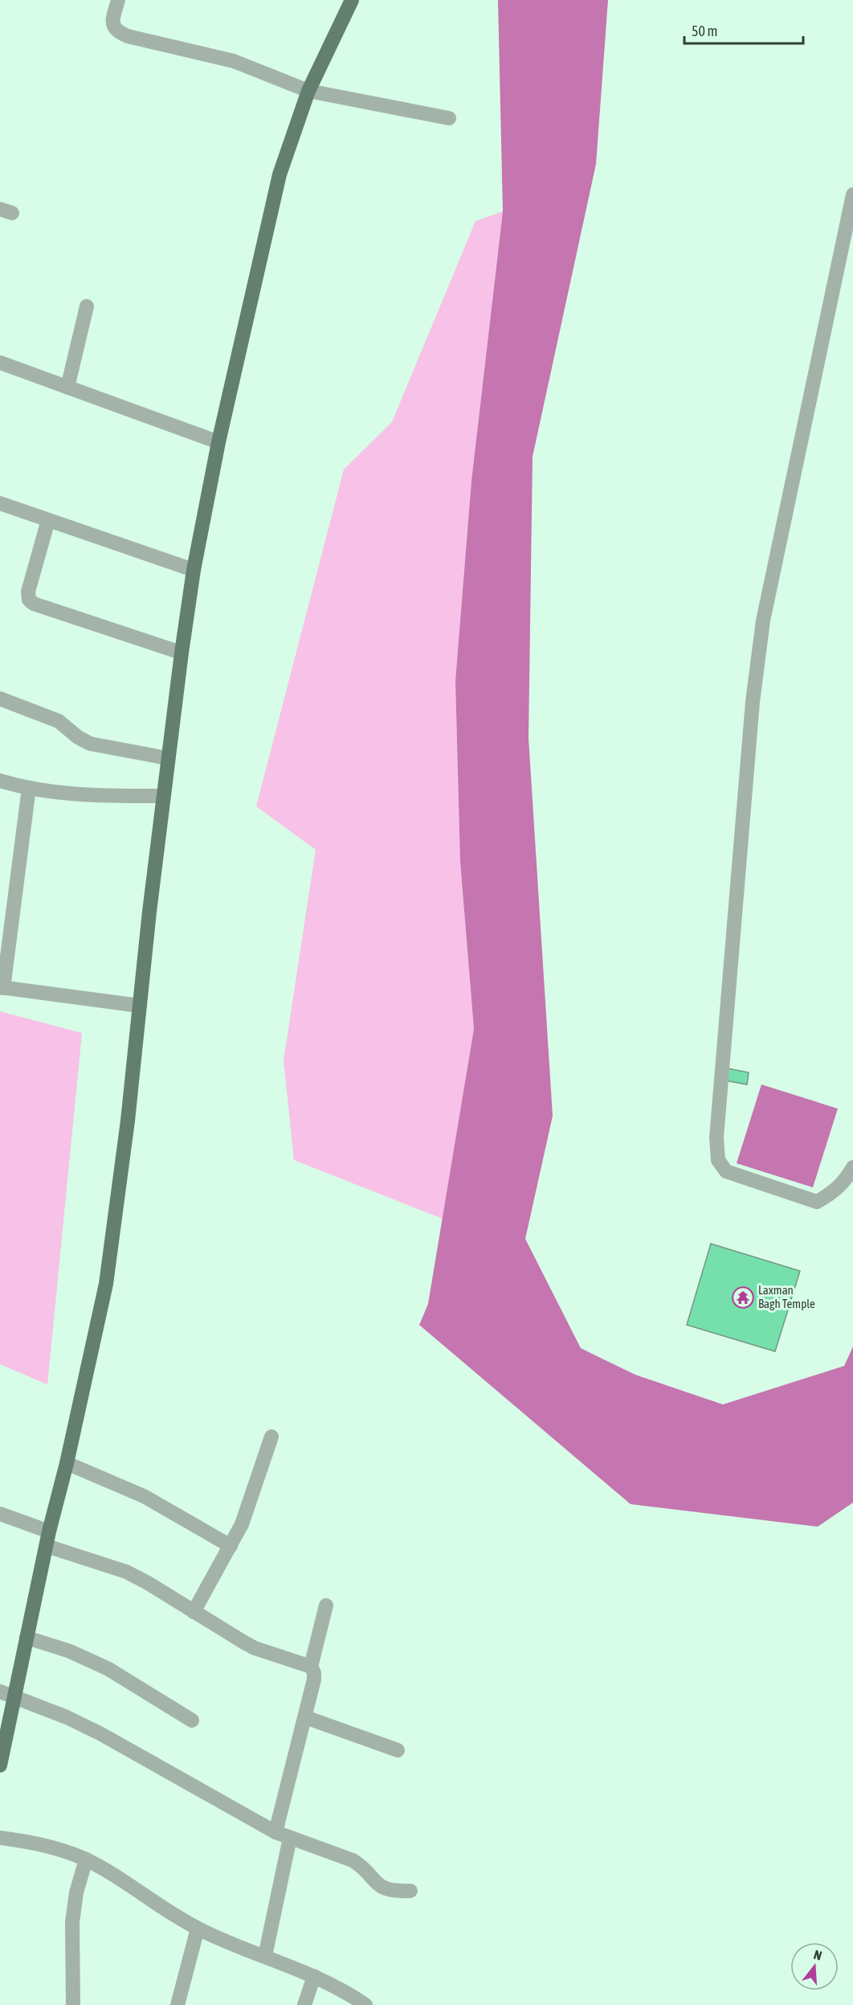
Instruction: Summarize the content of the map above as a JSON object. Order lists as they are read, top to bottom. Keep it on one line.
{"places":{"temple":["Laxman Bagh Temple"]},"scale_bar":"50 m","north":"top"}
